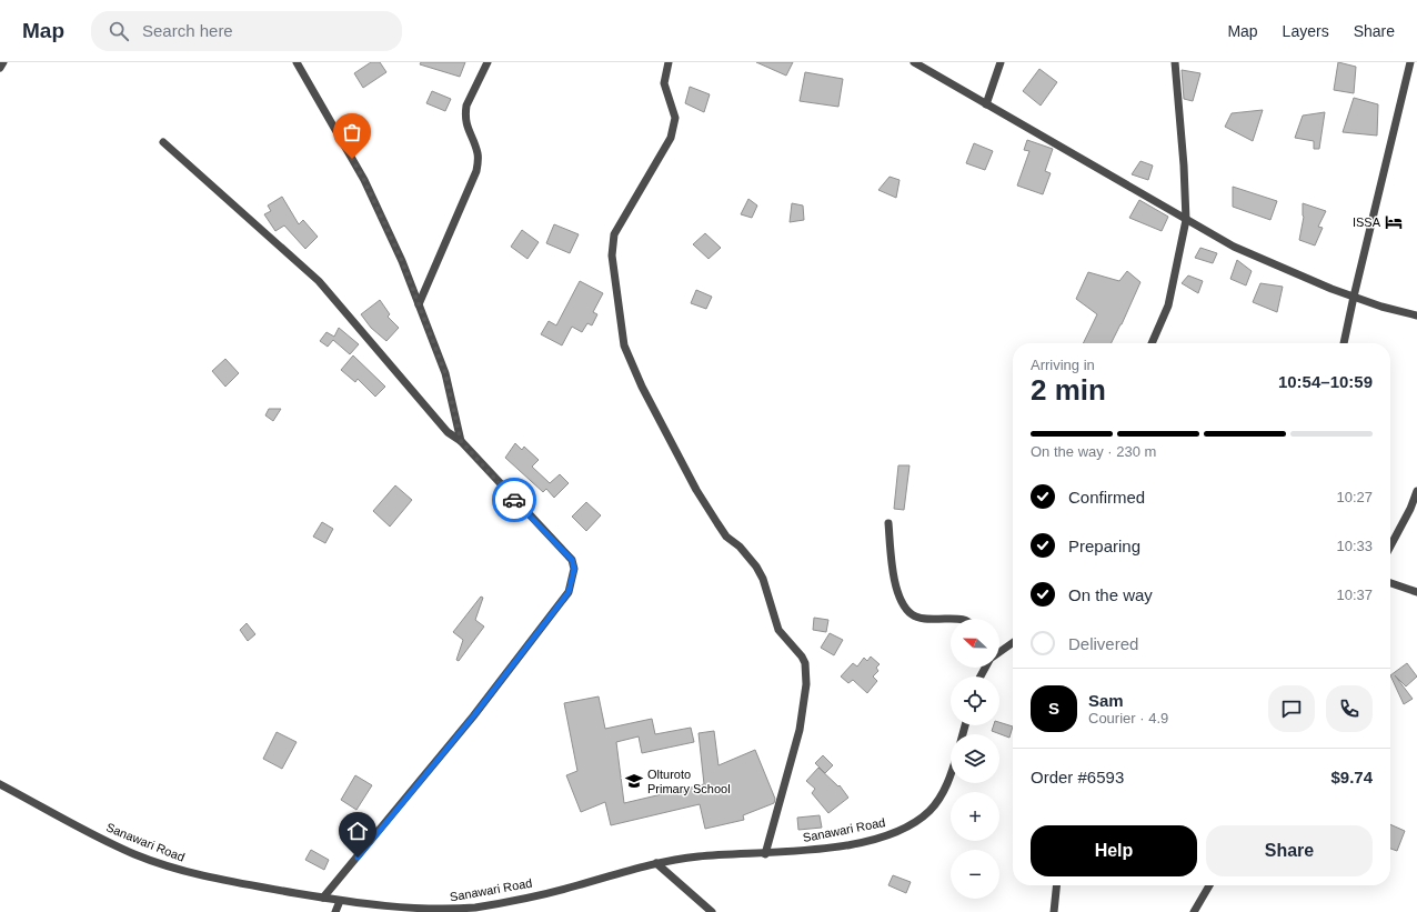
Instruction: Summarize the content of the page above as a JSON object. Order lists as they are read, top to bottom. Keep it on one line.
{"streets":{"street":["Sanawari Road"]},"places":{"hotel":["ISSA"],"school or university":["Olturoto Primary School"]},"north":"left","page":{"header":"Map","search":"Search here","nav":["Map","Layers","Share"],"heading":["2 min","Arriving in","10:54–10:59"],"panel":["Sam","Courier · 4.9","Order #6593","$9.74"],"bar":"On the way · 230 m","list":[["Confirmed","10:27"],["Preparing","10:33"],["On the way","10:37"],"Delivered"],"map_buttons":["+","−"],"round":"S","buttons":["Help","Share"]}}
